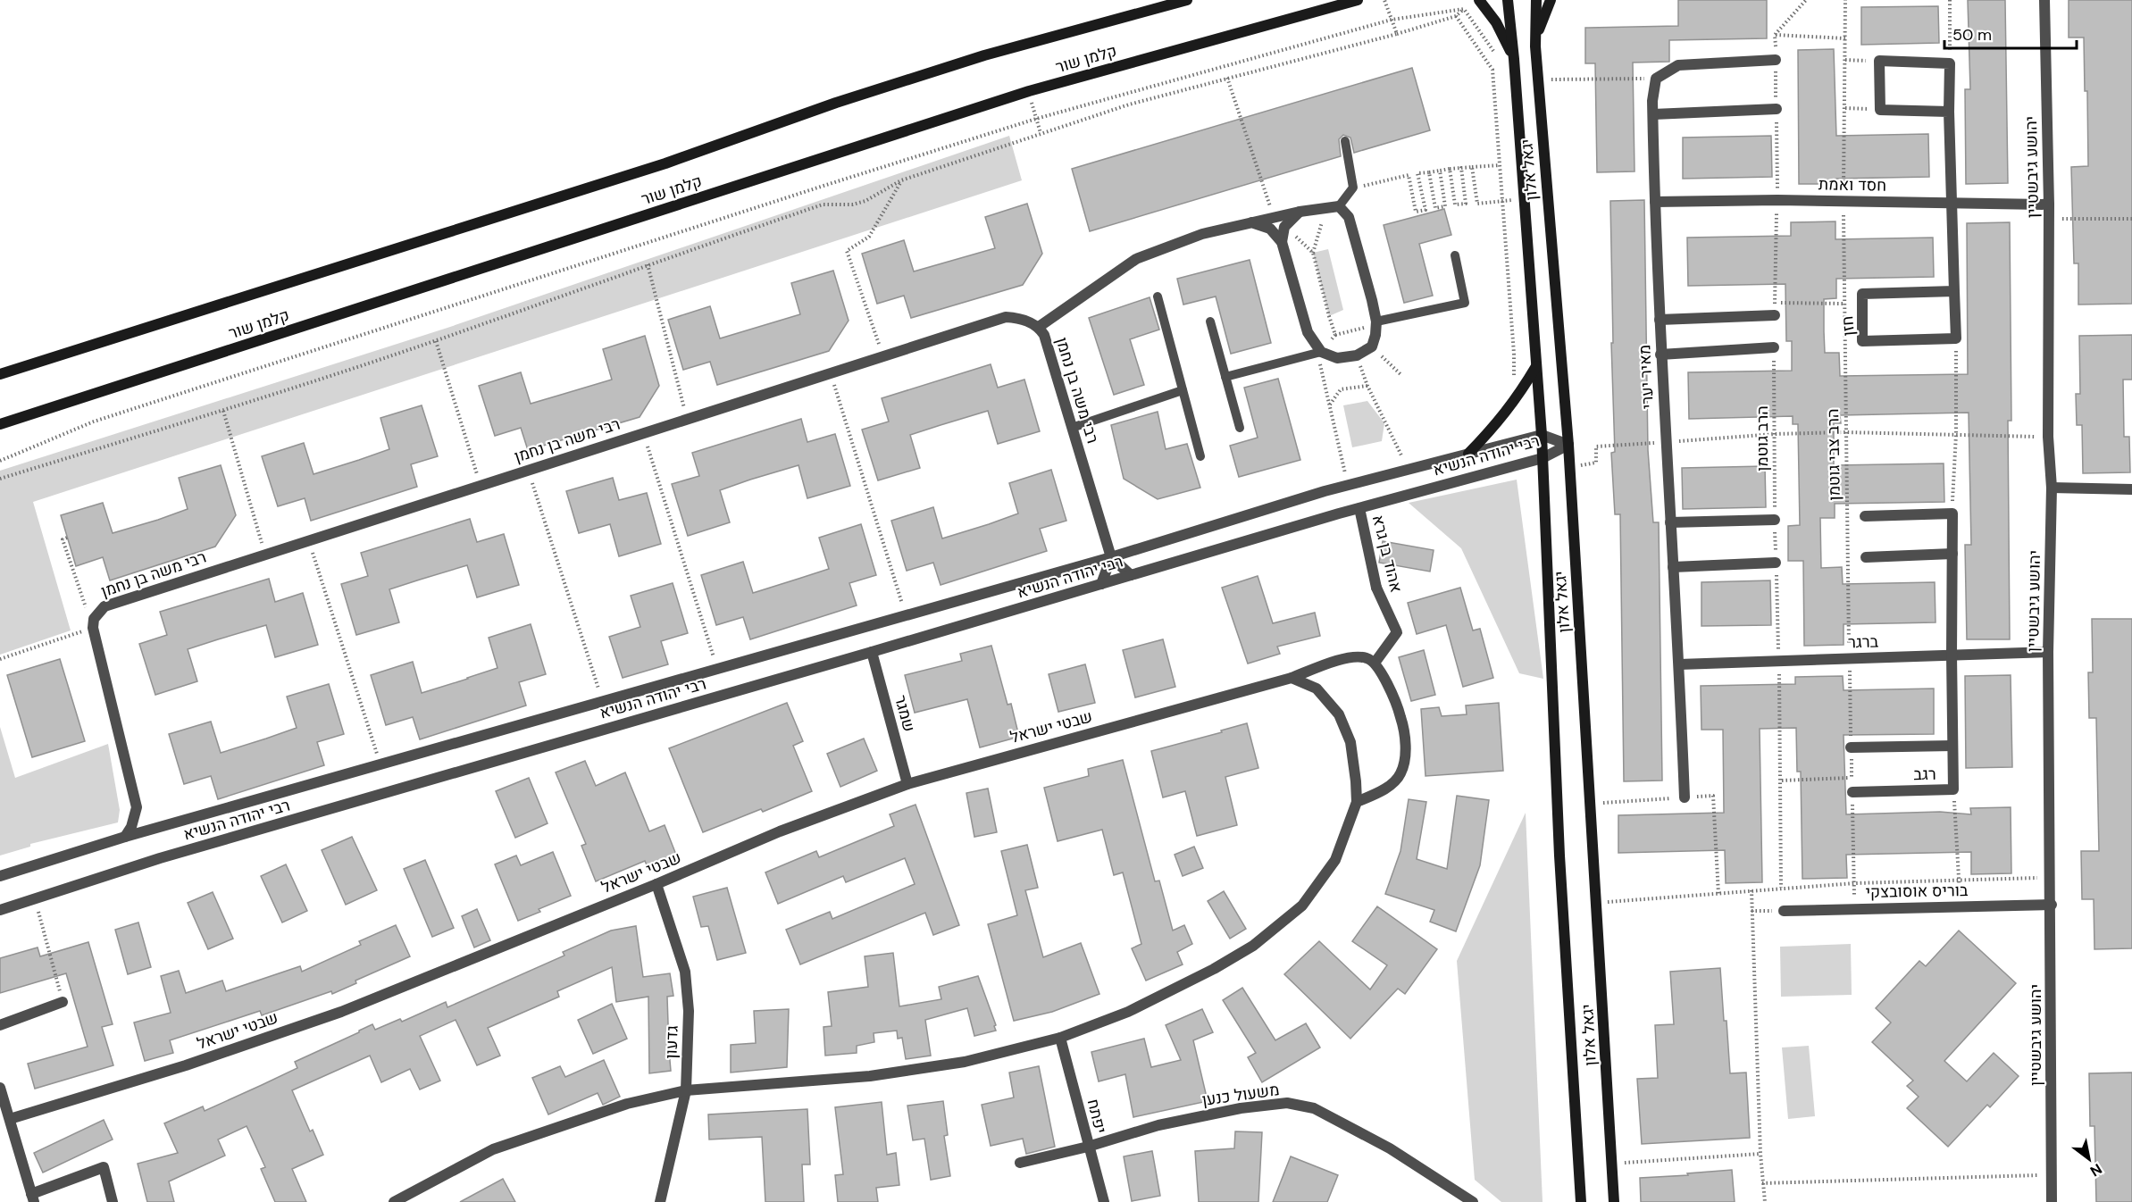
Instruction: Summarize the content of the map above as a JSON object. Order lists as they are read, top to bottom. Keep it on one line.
{"streets":{"main road":["קלמן שור","יגאל אלון"],"street":["יהושע גיבשטיין","חסד ואמת","חזן","מאיר יערי","רבי משה בן נחמן","רבי יהודה הנשיא","אהוד בן גרא","ברגר","שמגר","שבטי ישראל","רגב","בוריס אוסובצקי","גדעון","משעול כנען","יפתח"],"path":["הרב גוטמן","הרב צבי גוטמן"]},"crossings":[["יהושע גיבשטיין","חסד ואמת"],["יהושע גיבשטיין","ברגר"],["יהושע גיבשטיין","בוריס אוסובצקי"],["יגאל אלון","רבי יהודה הנשיא"],["חסד ואמת","מאיר יערי"],["חסד ואמת","הרב צבי גוטמן"],["מאיר יערי","ברגר"],["רבי משה בן נחמן","רבי יהודה הנשיא"],["הרב גוטמן","ברגר"],["הרב צבי גוטמן","ברגר"],["הרב צבי גוטמן","רגב"],["הרב צבי גוטמן","בוריס אוסובצקי"],["רבי יהודה הנשיא","אהוד בן גרא"],["רבי יהודה הנשיא","שמגר"],["אהוד בן גרא","שבטי ישראל"],["ברגר","רגב"],["שמגר","שבטי ישראל"],["שבטי ישראל","גדעון"],["משעול כנען","יפתח"]],"scale_bar":"50 m","north":"bottom right"}
